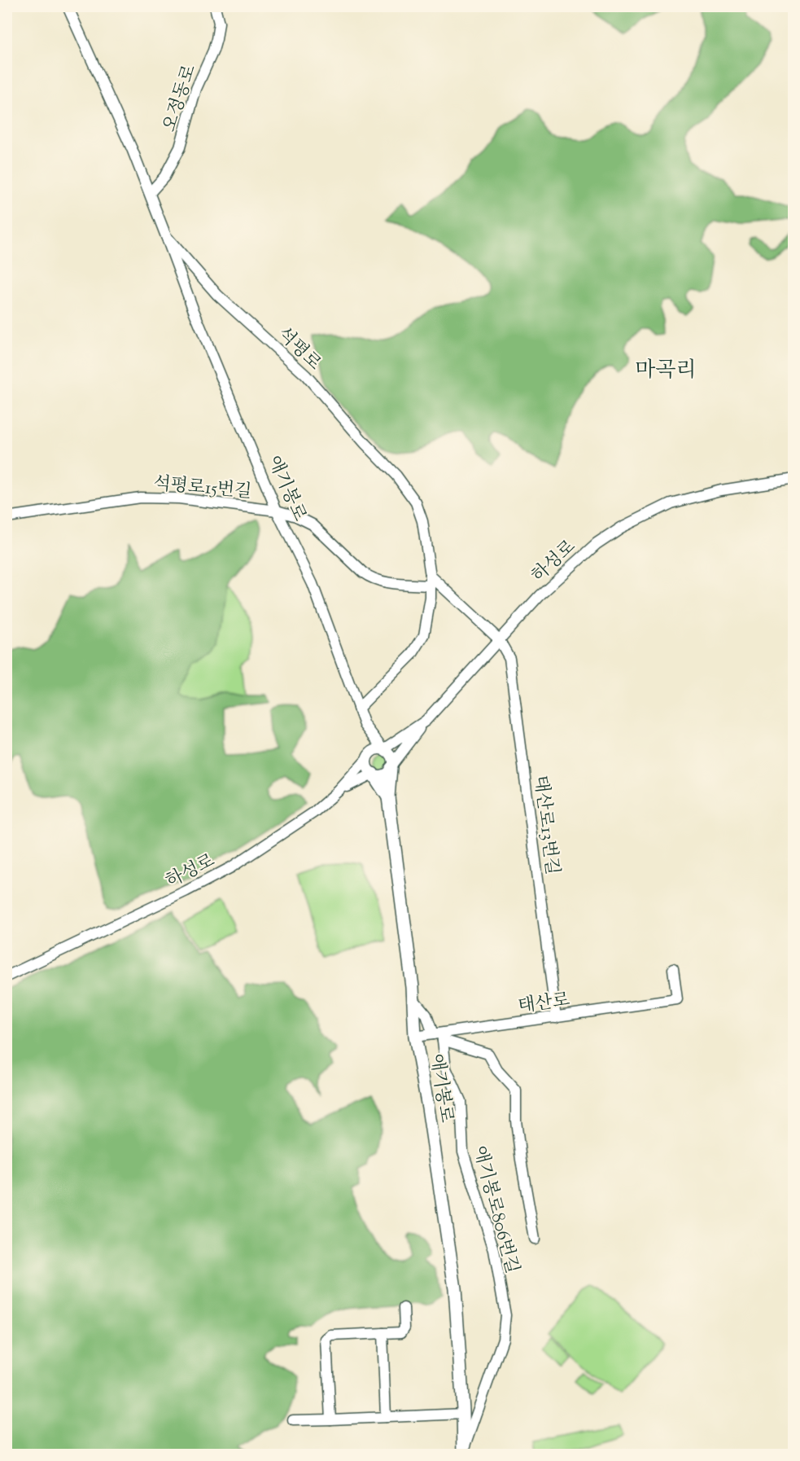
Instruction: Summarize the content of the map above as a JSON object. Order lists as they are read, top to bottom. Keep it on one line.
{"streets":{"main road":["애기봉로"],"street":["오정동로","석평로","석평로15번길","하성로","태산로13번길","태산로","애기봉로806번길"]},"crossings":[["오정동로","석평로"],["석평로","석평로15번길"],["석평로","애기봉로"],["석평로15번길","애기봉로"],["애기봉로","하성로"],["애기봉로","태산로"],["애기봉로","애기봉로806번길"],["하성로","태산로13번길"],["태산로13번길","태산로"],["태산로","애기봉로806번길"]],"districts":["마곡리"]}
